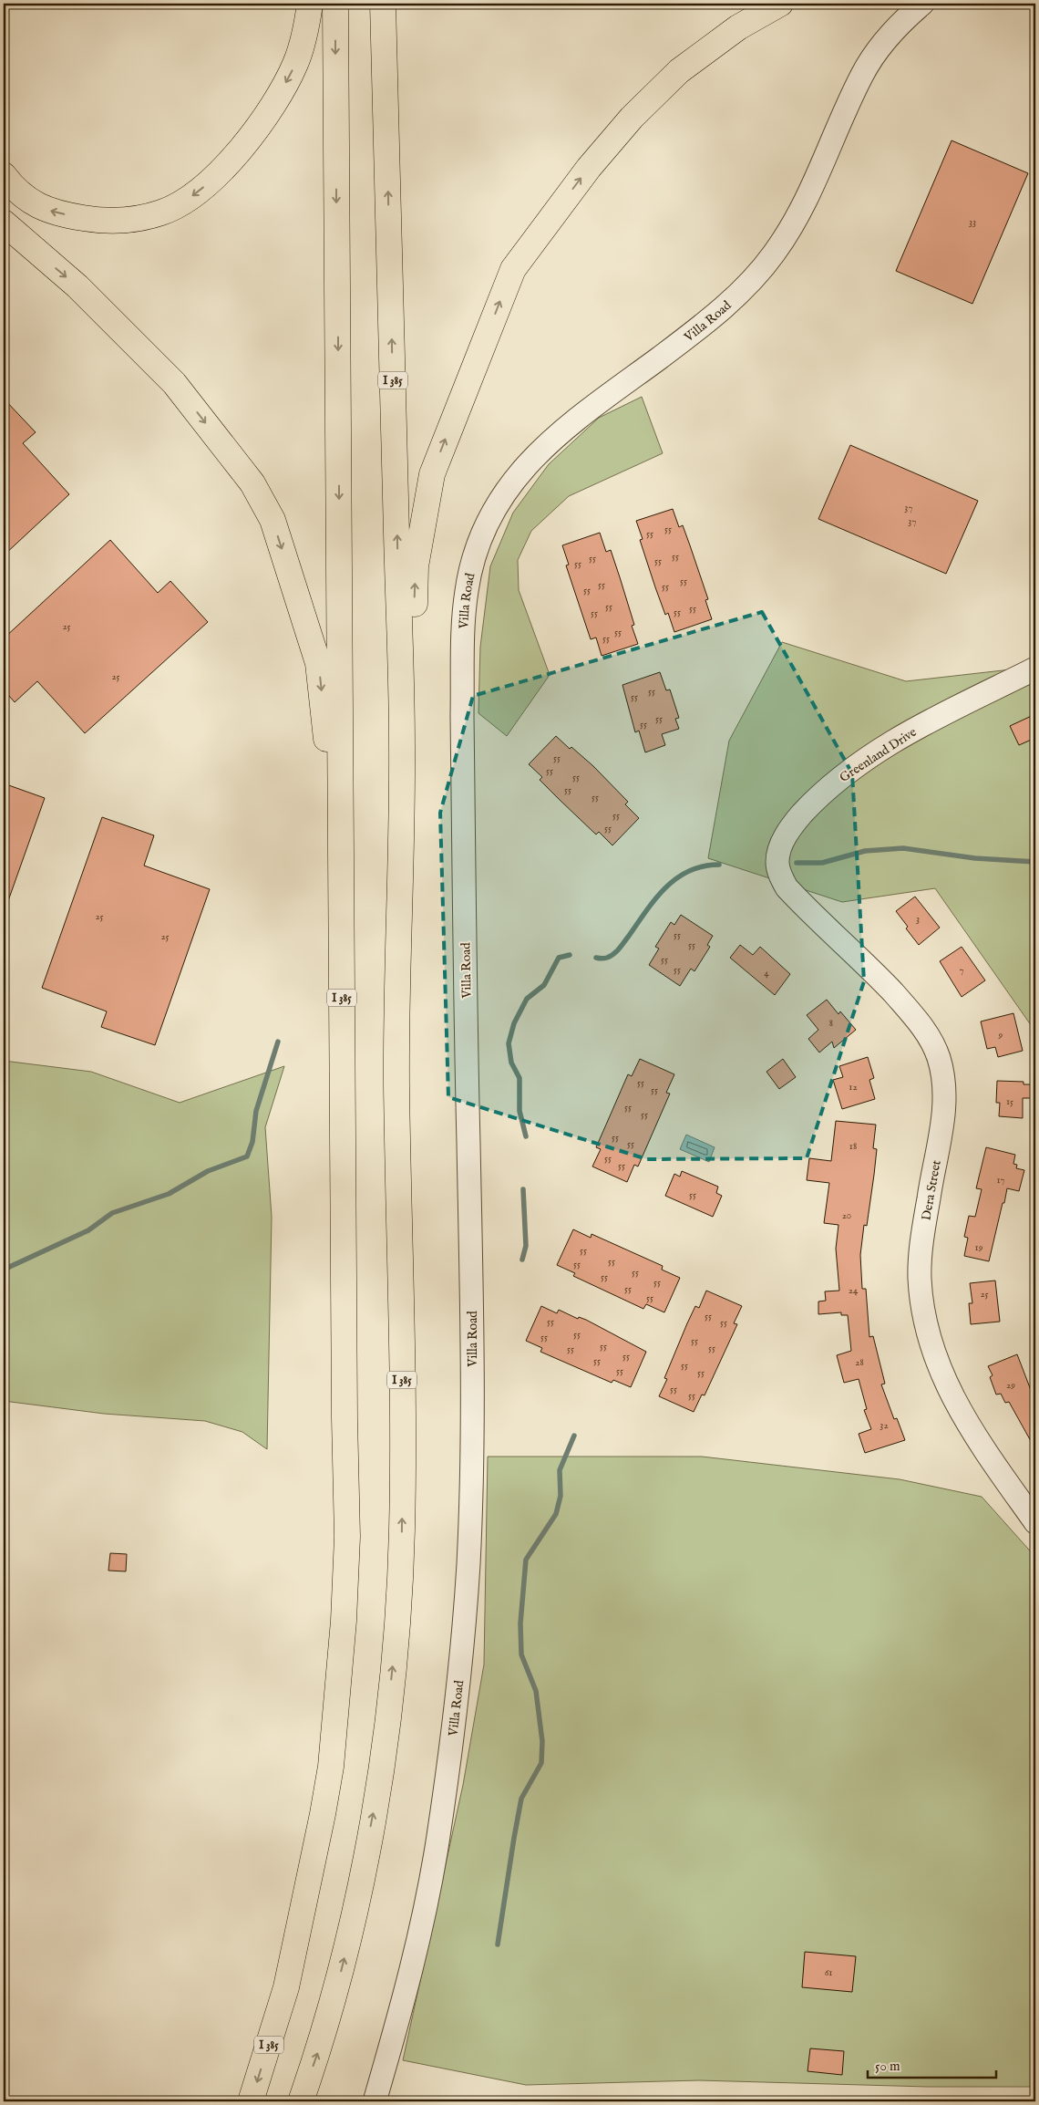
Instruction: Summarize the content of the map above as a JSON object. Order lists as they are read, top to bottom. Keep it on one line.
{"streets":{"highway":["I 385"],"street":["Villa Road","Greenland Drive","Dera Street"]},"crossings":[["Greenland Drive","Dera Street"]],"house_numbers":["33","37","37","55","55","55","55","55","55","55","55","55","55","55","55","55","55","25","55","55","25","55","55","55","55","55","55","55","55","55","55","55","25","3","55","25","55","55","55","7","4","8","9","55","12","55","15","55","55","55","55","18","55","55","17","55","20","19","55","55","55","55","55","55","55","24","25","55","55","55","55","55","55","55","55","55","55","55","55","28","55","55","55","29","55","55","32","61"],"scale_bar":"50 m"}
